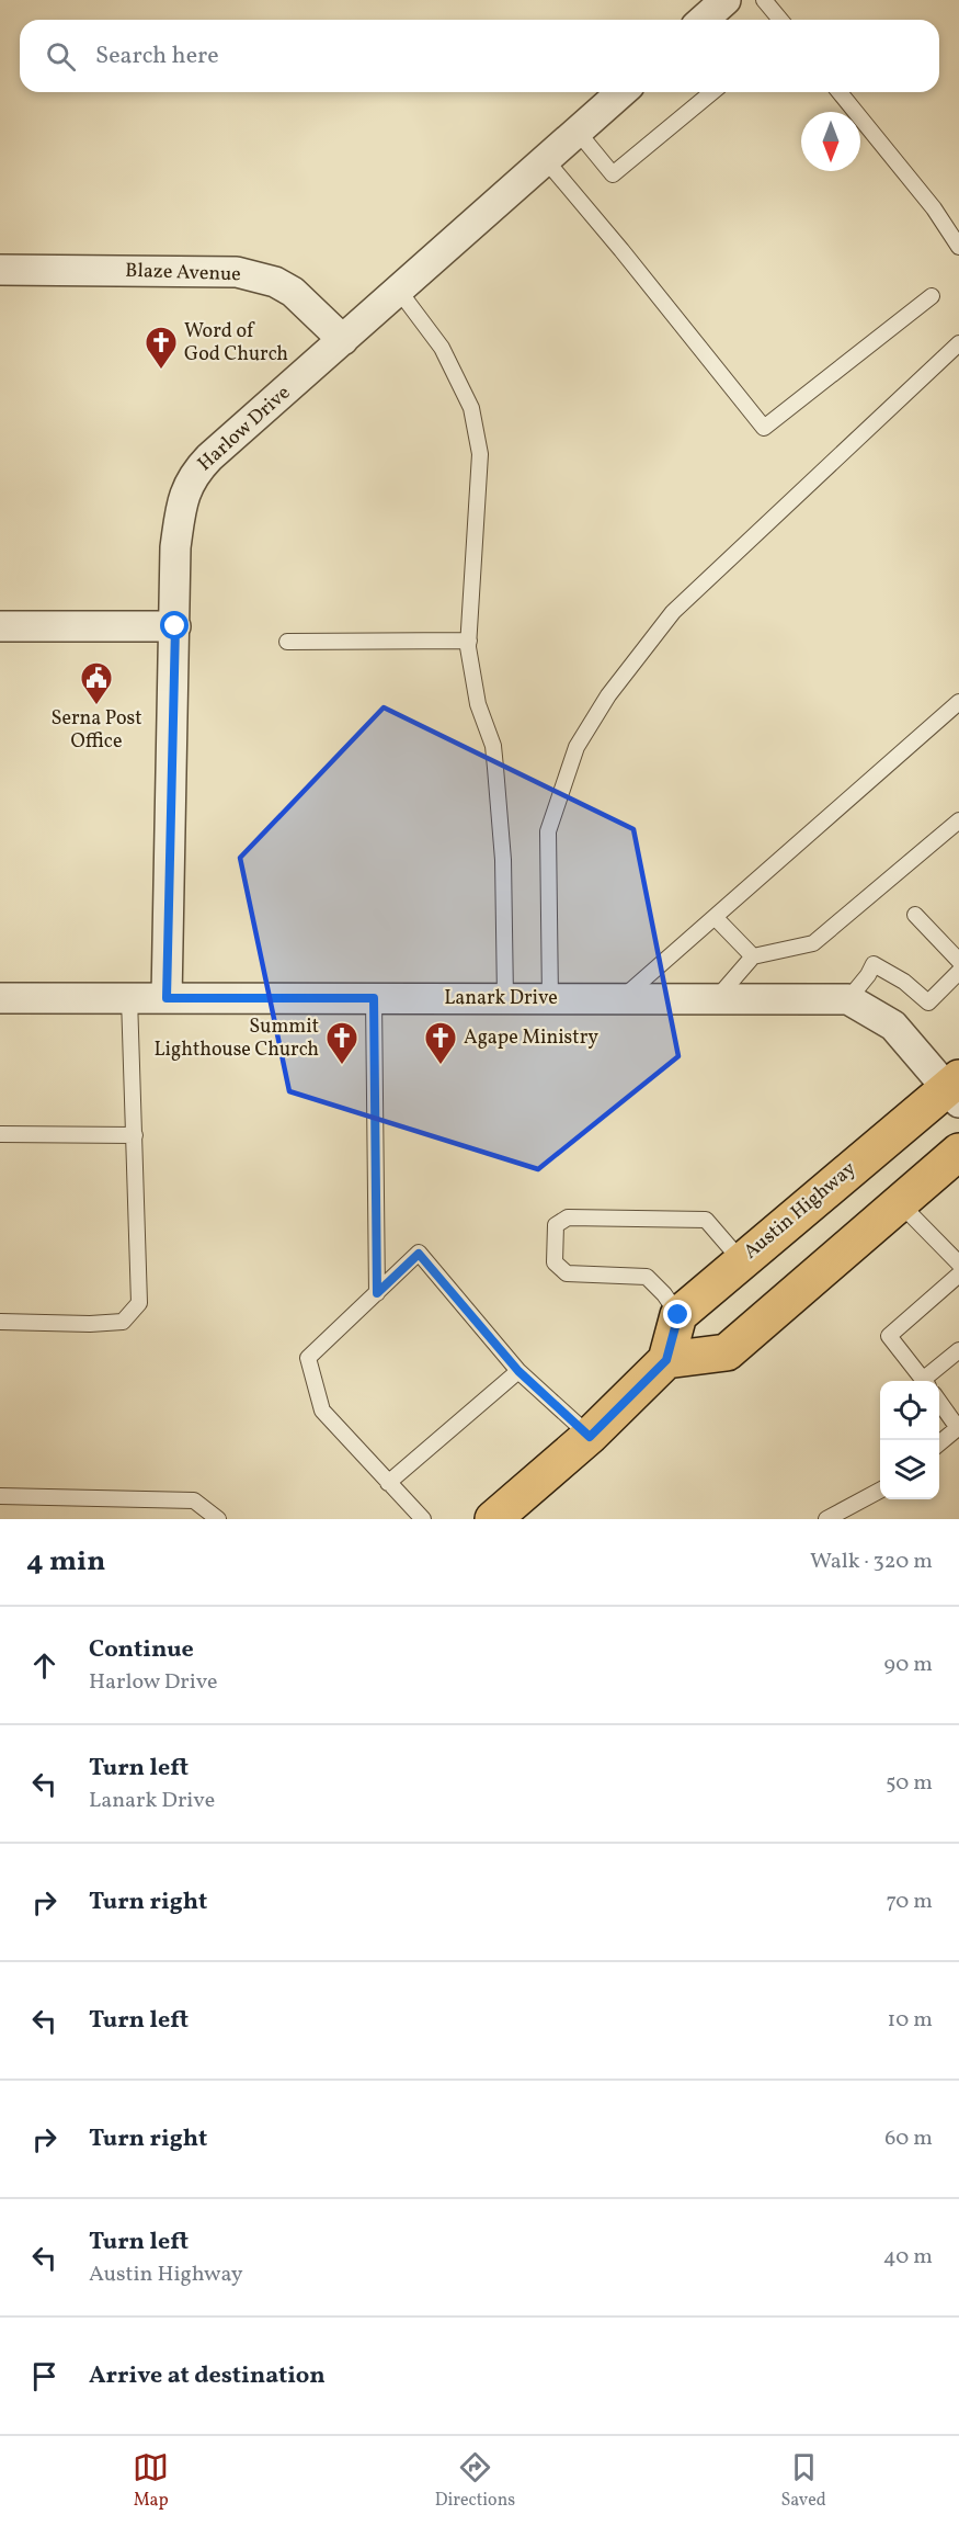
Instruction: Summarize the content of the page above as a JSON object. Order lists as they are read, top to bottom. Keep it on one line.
{"streets":{"main road":["Austin Highway"],"street":["Blaze Avenue","Harlow Drive","Lanark Drive"]},"crossings":[["Blaze Avenue","Harlow Drive"],["Harlow Drive","Lanark Drive"]],"places":{"church":["Word of God Church","Summit Lighthouse Church","Agape Ministry"],"public building":["Serna Post Office"]},"north":"bottom","page":{"search":"Search here","heading":["4 min","Walk · 320 m"],"list":[["Continue","Harlow Drive","90 m"],["Turn left","Lanark Drive","50 m"],["Turn right","70 m"],["Turn left","10 m"],["Turn right","60 m"],["Turn left","Austin Highway","40 m"],"Arrive at destination"],"nav":["Map","Directions","Saved"]}}
